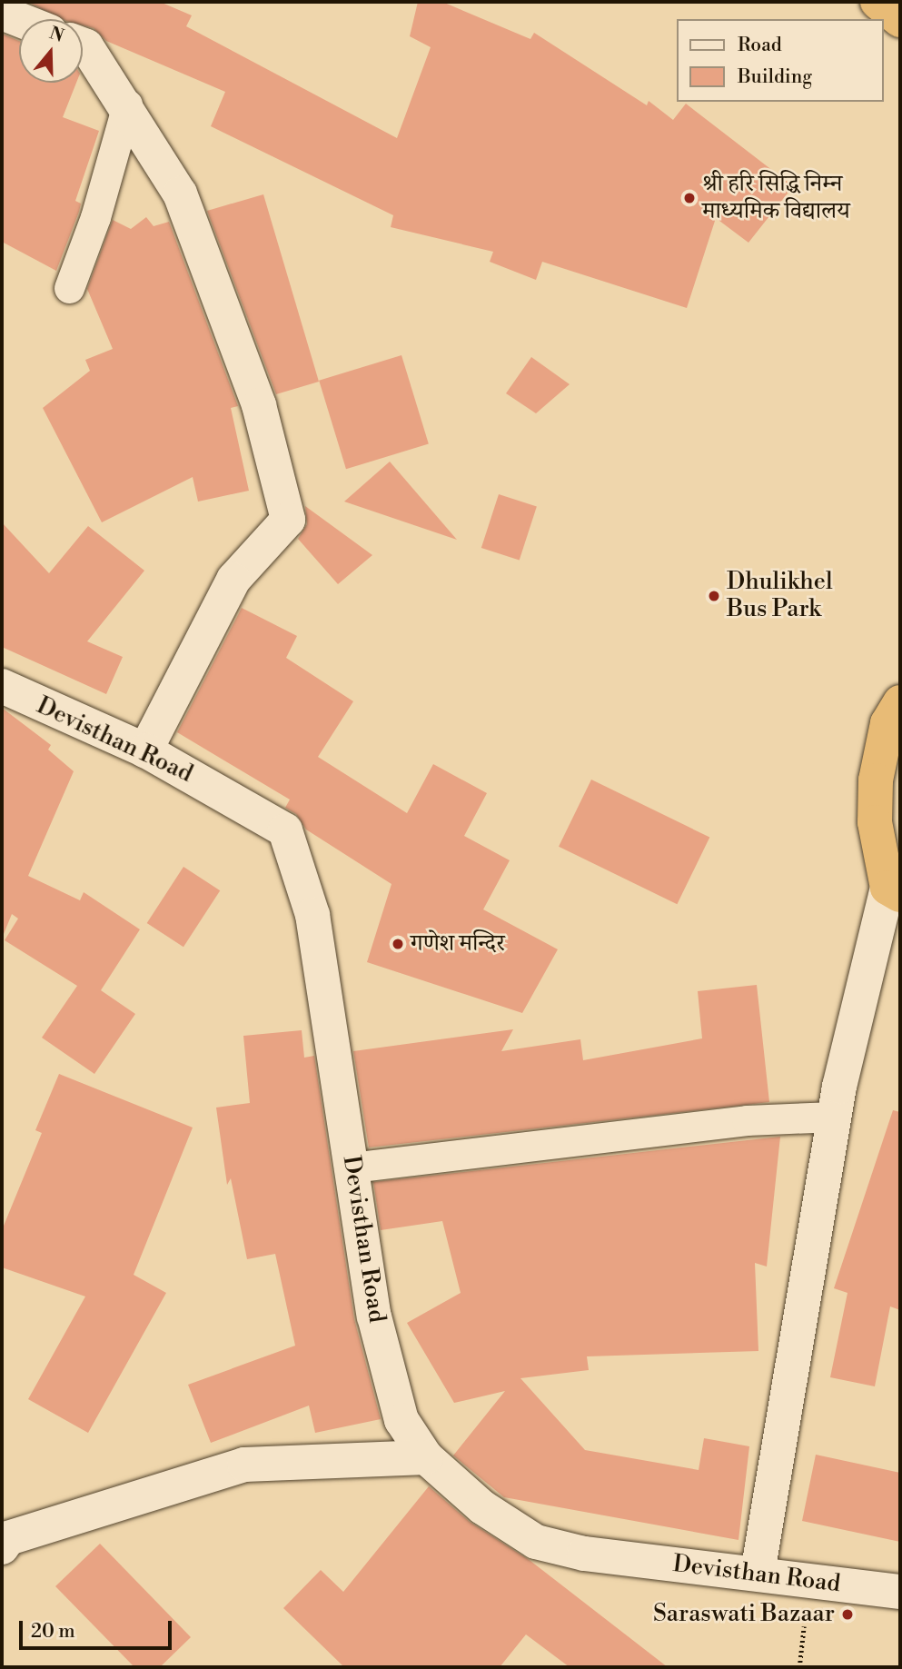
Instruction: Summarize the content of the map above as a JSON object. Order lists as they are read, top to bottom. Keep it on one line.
{"streets":{"street":["Devisthan Road"]},"places":["श्री हरि सिद्धि निम्न माध्यमिक विद्यालय","Dhulikhel Bus Park","गणेश मन्दिर","Saraswati Bazaar"],"legend":["Road","Building"],"scale_bar":"20 m","north":"top"}
